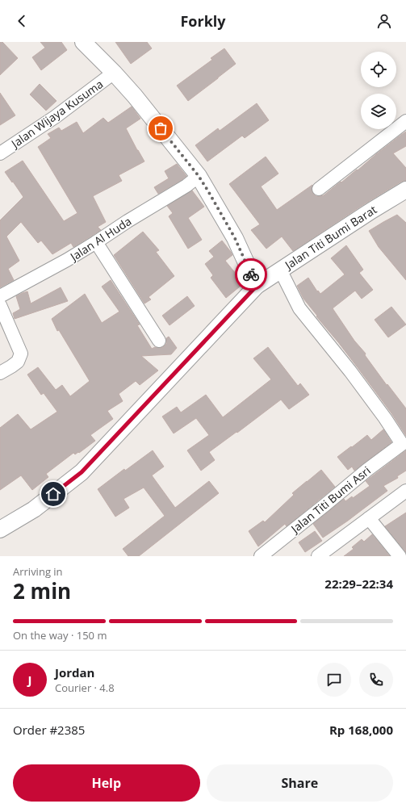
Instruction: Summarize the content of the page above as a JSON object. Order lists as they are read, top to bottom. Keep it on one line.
{"streets":{"street":["Jalan Wijaya Kusuma","Jalan Titi Bumi Barat","Jalan Al Huda","Jalan Titi Bumi Asri"]},"crossings":[["Jalan Titi Bumi Barat","Jalan Titi Bumi Asri"]],"page":{"header":"Forkly","heading":["2 min","Arriving in","22:29–22:34"],"panel":["Jordan","Courier · 4.8","Order #2385","Rp 168,000"],"bar":"On the way · 150 m","round":"J","buttons":["Help","Share"]}}
